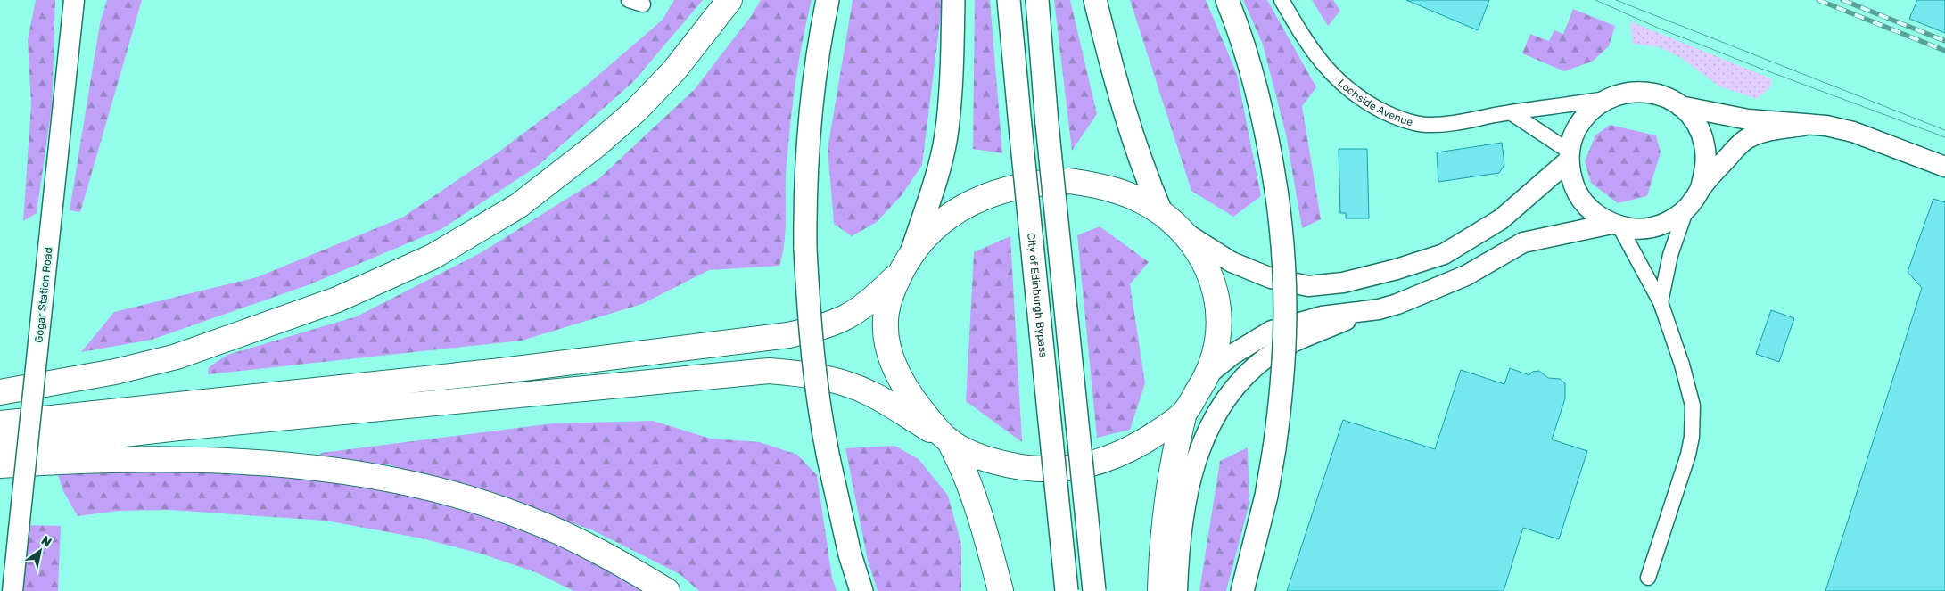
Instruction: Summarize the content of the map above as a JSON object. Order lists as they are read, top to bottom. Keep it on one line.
{"streets":{"main road":["City of Edinburgh Bypass"],"street":["Lochside Avenue","Gogar Station Road"]},"north":"top right"}
